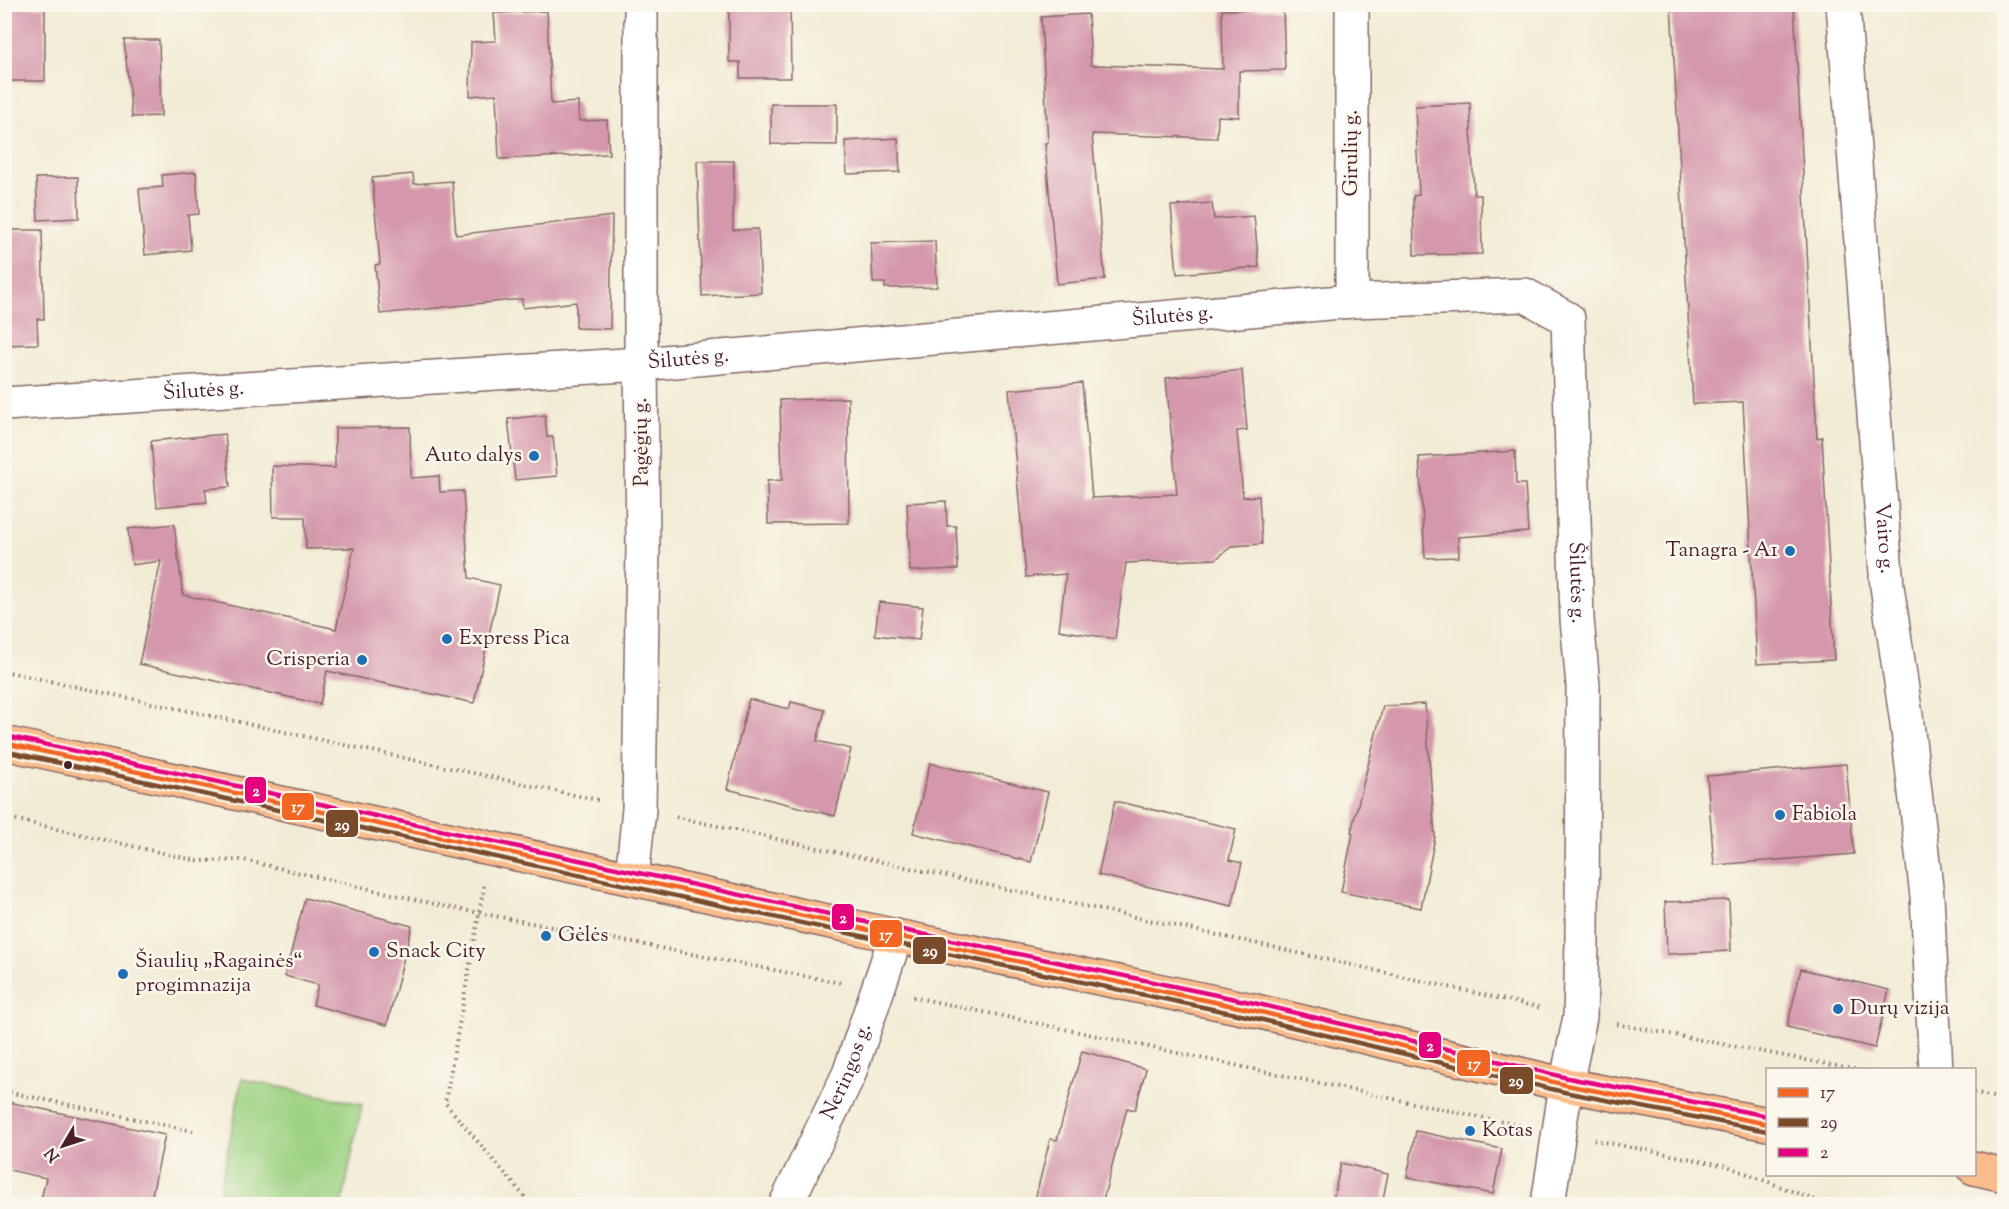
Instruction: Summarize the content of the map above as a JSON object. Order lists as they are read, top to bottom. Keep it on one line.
{"streets":{"street":["Girulių g.","Šilutės g.","Pagėgių g.","Vairo g.","Neringos g."]},"crossings":[["Girulių g.","Šilutės g."],["Šilutės g.","Pagėgių g."]],"places":["Auto dalys","Tanagra - A1","Express Pica","Crisperia","Fabiola","Gėlės","Snack City","Šiaulių „Ragainės“ progimnazija","Durų vizija","Kotas"],"lines":["transit line 2","transit line 17","transit line 29"],"legend":["17","29","2"],"north":"bottom left"}
